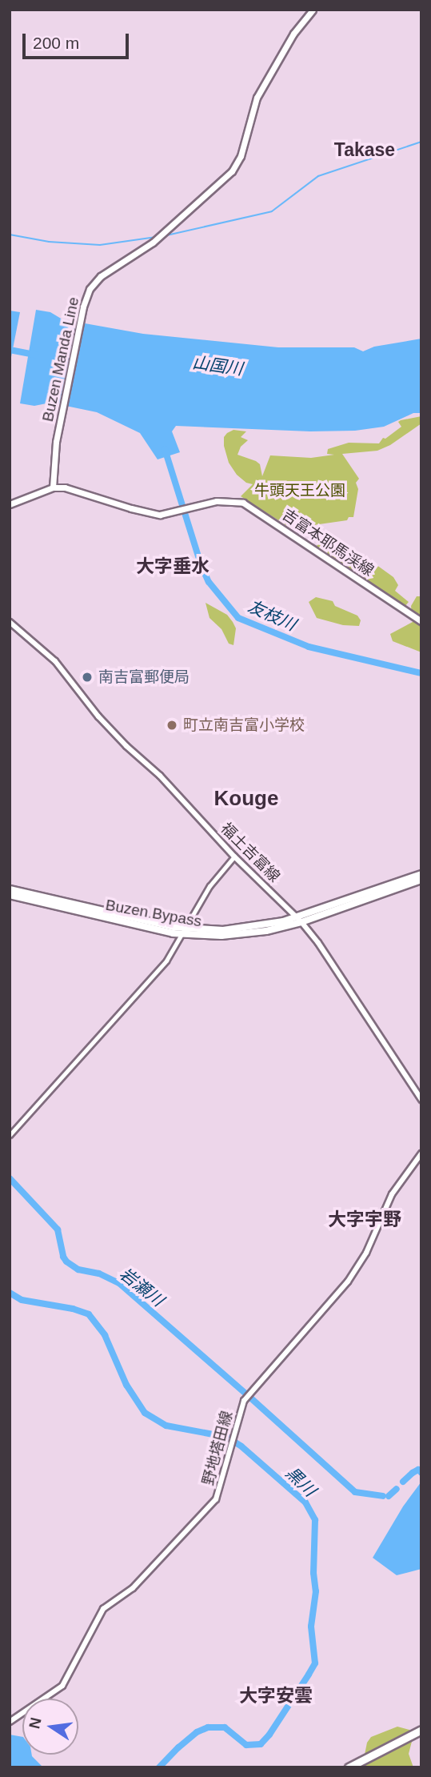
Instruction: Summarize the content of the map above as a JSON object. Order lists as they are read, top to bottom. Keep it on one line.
{"streets":{"highway":["Buzen Bypass"],"main road":["Buzen Manda Line","吉富本耶馬渓線","福土吉富線","野地塔田線"]},"crossings":[["Buzen Manda Line","吉富本耶馬渓線"],["福土吉富線","Buzen Bypass"]],"districts":["Takase","大字垂水","Kouge","大字宇野","大字安雲"],"water":["山国川","友枝川","岩瀬川","黒川"],"parks":["牛頭天王公園"],"places":["南吉富郵便局","町立南吉富小学校"],"scale_bar":"200 m","north":"left"}
